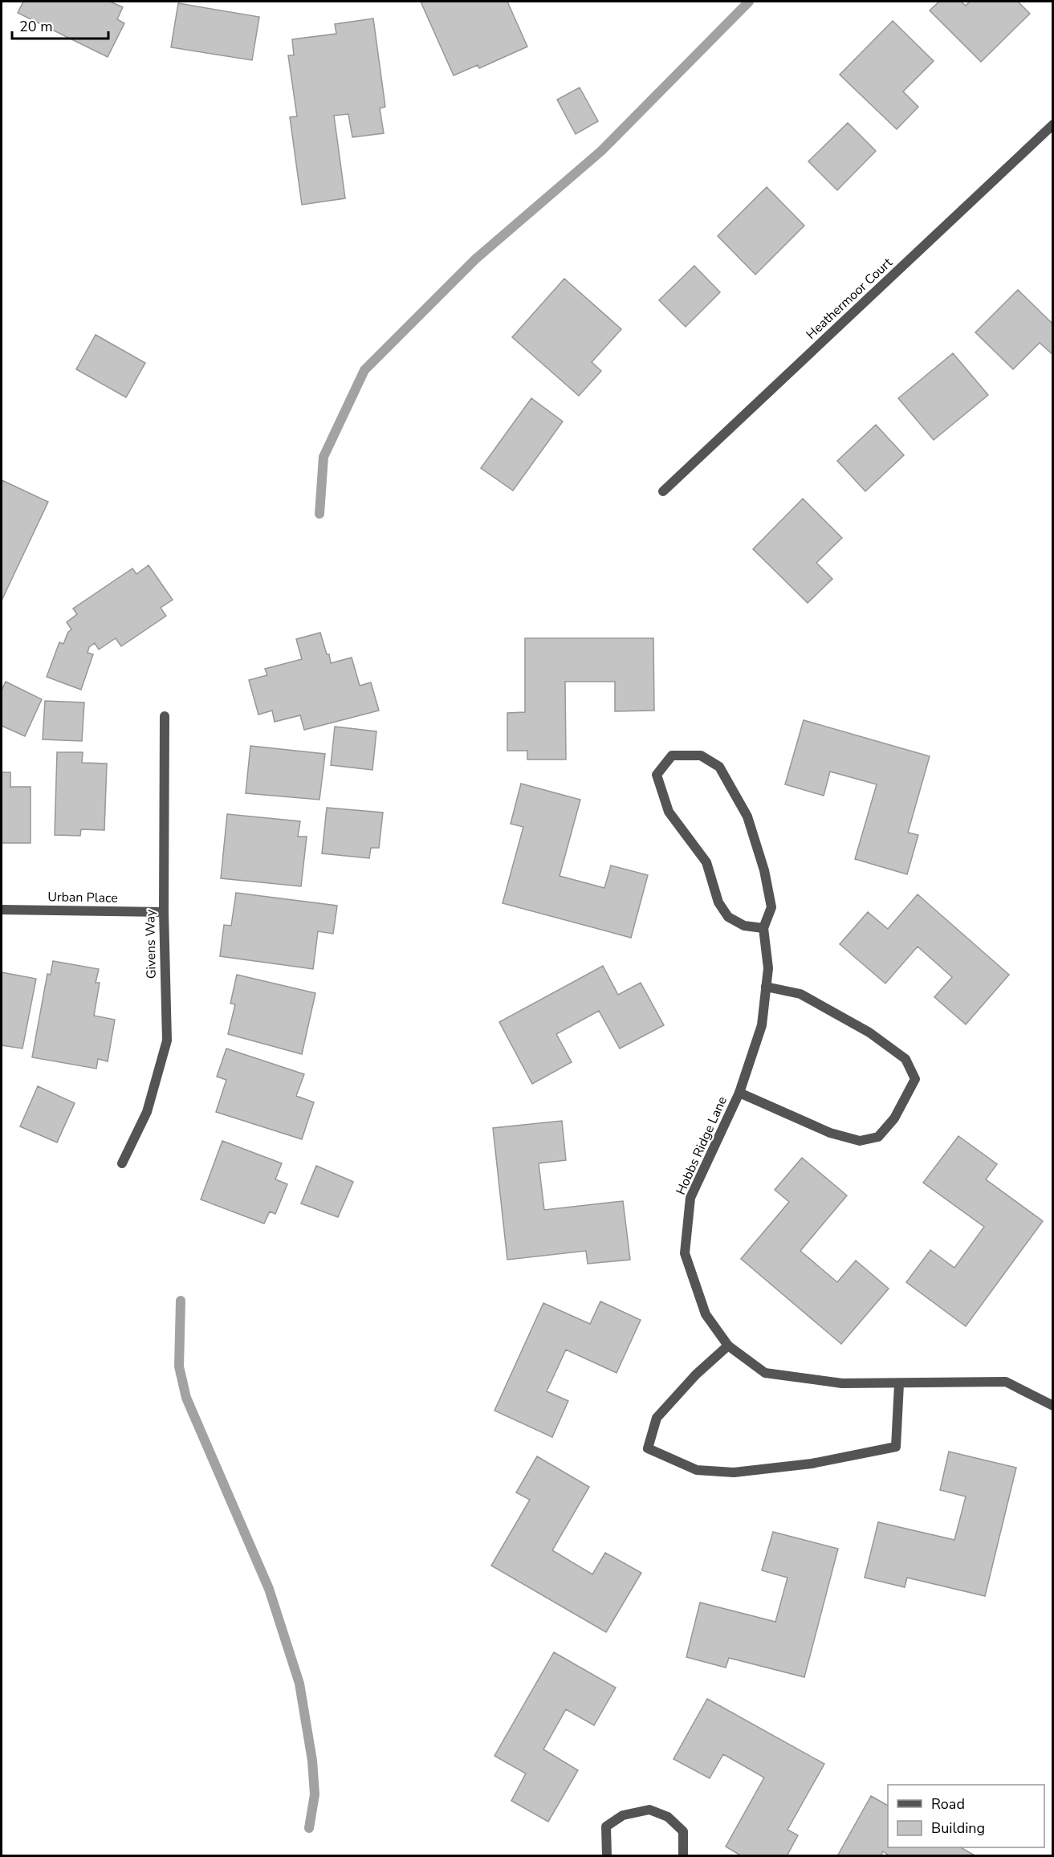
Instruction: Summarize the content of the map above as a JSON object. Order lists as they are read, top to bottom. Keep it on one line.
{"streets":{"street":["Heathermoor Court","Urban Place","Givens Way","Hobbs Ridge Lane"]},"crossings":[["Urban Place","Givens Way"]],"legend":["Road","Building"],"scale_bar":"20 m"}
